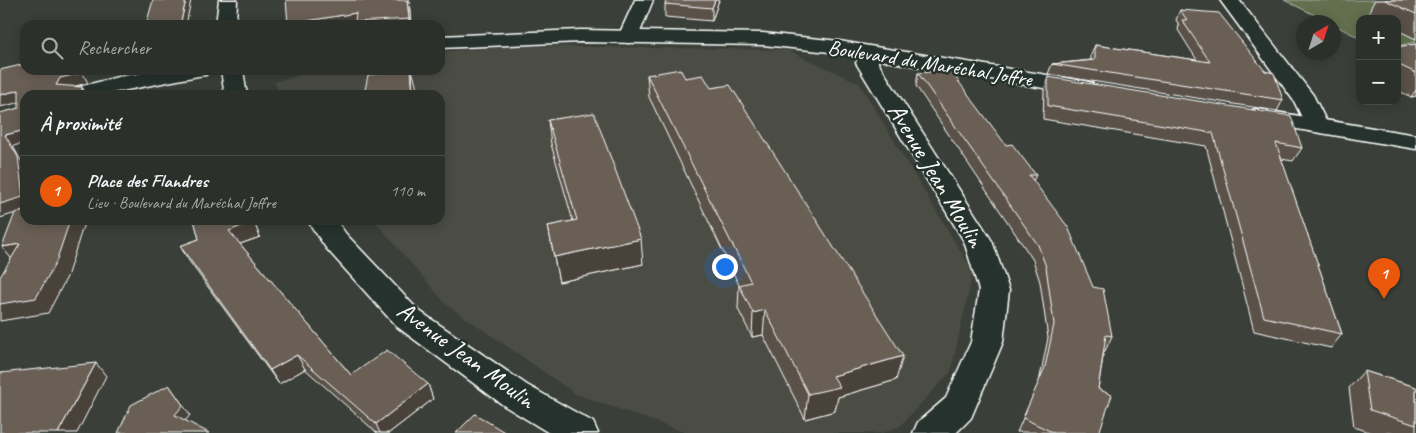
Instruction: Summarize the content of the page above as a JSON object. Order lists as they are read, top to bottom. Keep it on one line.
{"streets":{"street":["Boulevard du Maréchal Joffre","Avenue Jean Moulin"]},"crossings":[["Boulevard du Maréchal Joffre","Avenue Jean Moulin"]],"north":"top right","page":{"map_buttons":["+","−"],"search":"Rechercher","heading":"À proximité","list":[{"mark":"1","name":"Place des Flandres","note":"Lieu · Boulevard du Maréchal Joffre","value":"110 m"}],"pins":"1"}}
